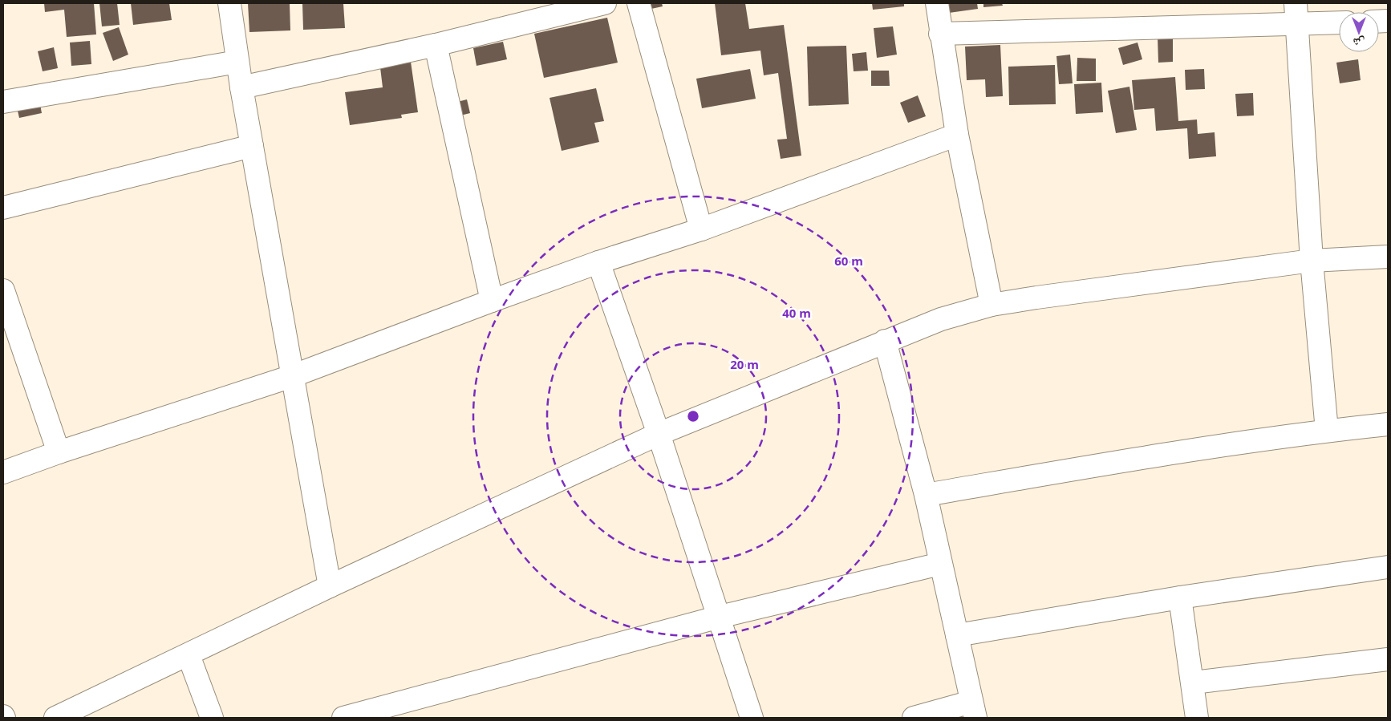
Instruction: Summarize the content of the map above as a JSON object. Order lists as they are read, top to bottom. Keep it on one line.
{"north":"bottom","rings":["60 m","40 m","20 m"]}
